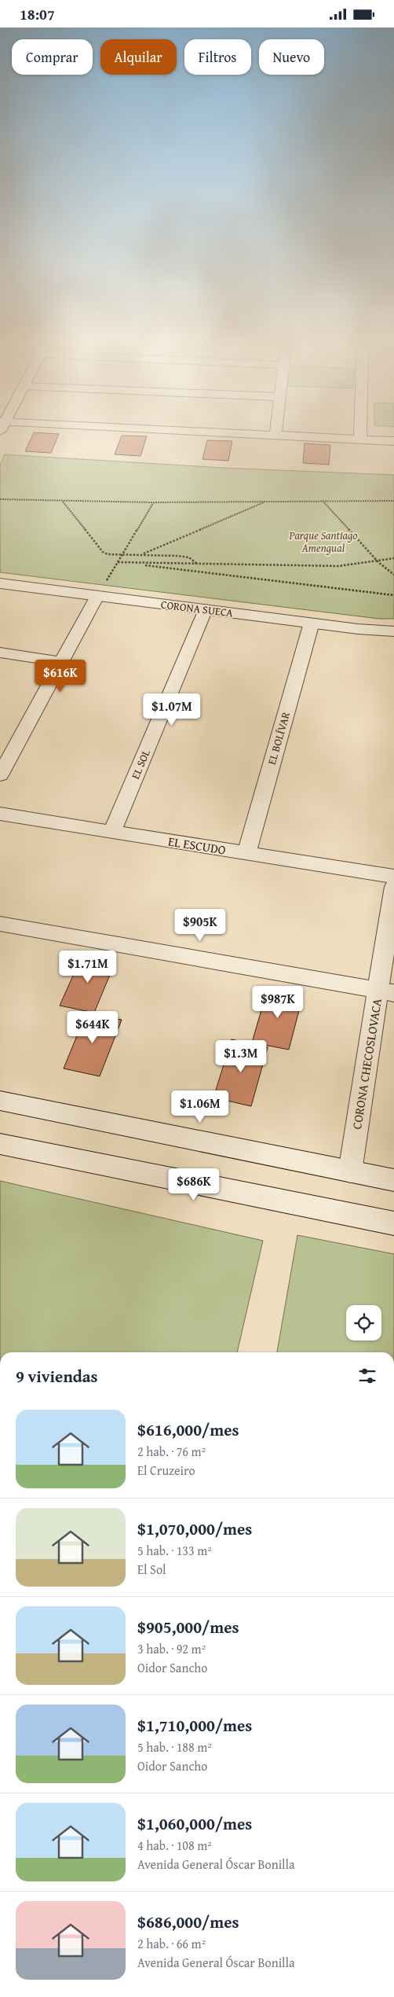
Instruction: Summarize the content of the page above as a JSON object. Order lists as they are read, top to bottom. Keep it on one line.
{"streets":{"street":["CORONA SUECA","EL BOLÍVAR","EL SOL","EL ESCUDO","CORONA CHECOSLOVACA"]},"crossings":[["CORONA SUECA","EL BOLÍVAR"],["CORONA SUECA","EL SOL"],["EL BOLÍVAR","EL ESCUDO"],["EL SOL","EL ESCUDO"]],"parks":["Parque Santiago Amengual"],"page":{"status":"18:07","chip":["Comprar","Alquilar","Filtros","Nuevo"],"price":["$616K","$1.07M","$905K","$1.71M","$987K","$644K","$1.3M","$1.06M","$686K"],"heading":"9 viviendas","list":[{"name":"$616,000/mes","note":"2 hab. · 76 m² · El Cruzeiro"},{"name":"$1,070,000/mes","note":"5 hab. · 133 m² · El Sol"},{"name":"$905,000/mes","note":"3 hab. · 92 m² · Oidor Sancho"},{"name":"$1,710,000/mes","note":"5 hab. · 188 m² · Oidor Sancho"},{"name":"$1,060,000/mes","note":"4 hab. · 108 m² · Avenida General Óscar Bonilla"},{"name":"$686,000/mes","note":"2 hab. · 66 m² · Avenida General Óscar Bonilla"}]}}
